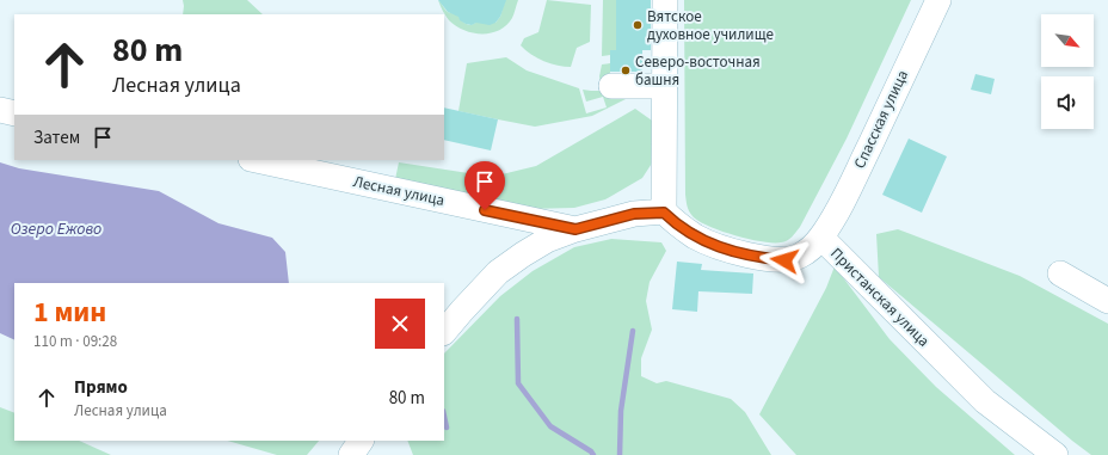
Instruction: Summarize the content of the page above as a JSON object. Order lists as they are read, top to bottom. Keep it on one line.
{"streets":{"street":["Спасская улица","Лесная улица","Пристанская улица"]},"crossings":[["Спасская улица","Пристанская улица"]],"water":["Озеро Ежово"],"places":["Вятское духовное училище","Северо-восточная башня"],"north":"bottom right","page":{"turn":["80 m","Лесная улица"],"then":"Затем","heading":["1 мин","110 m · 09:28"],"list":[{"name":"Прямо","note":"Лесная улица","value":"80 m"}]}}
